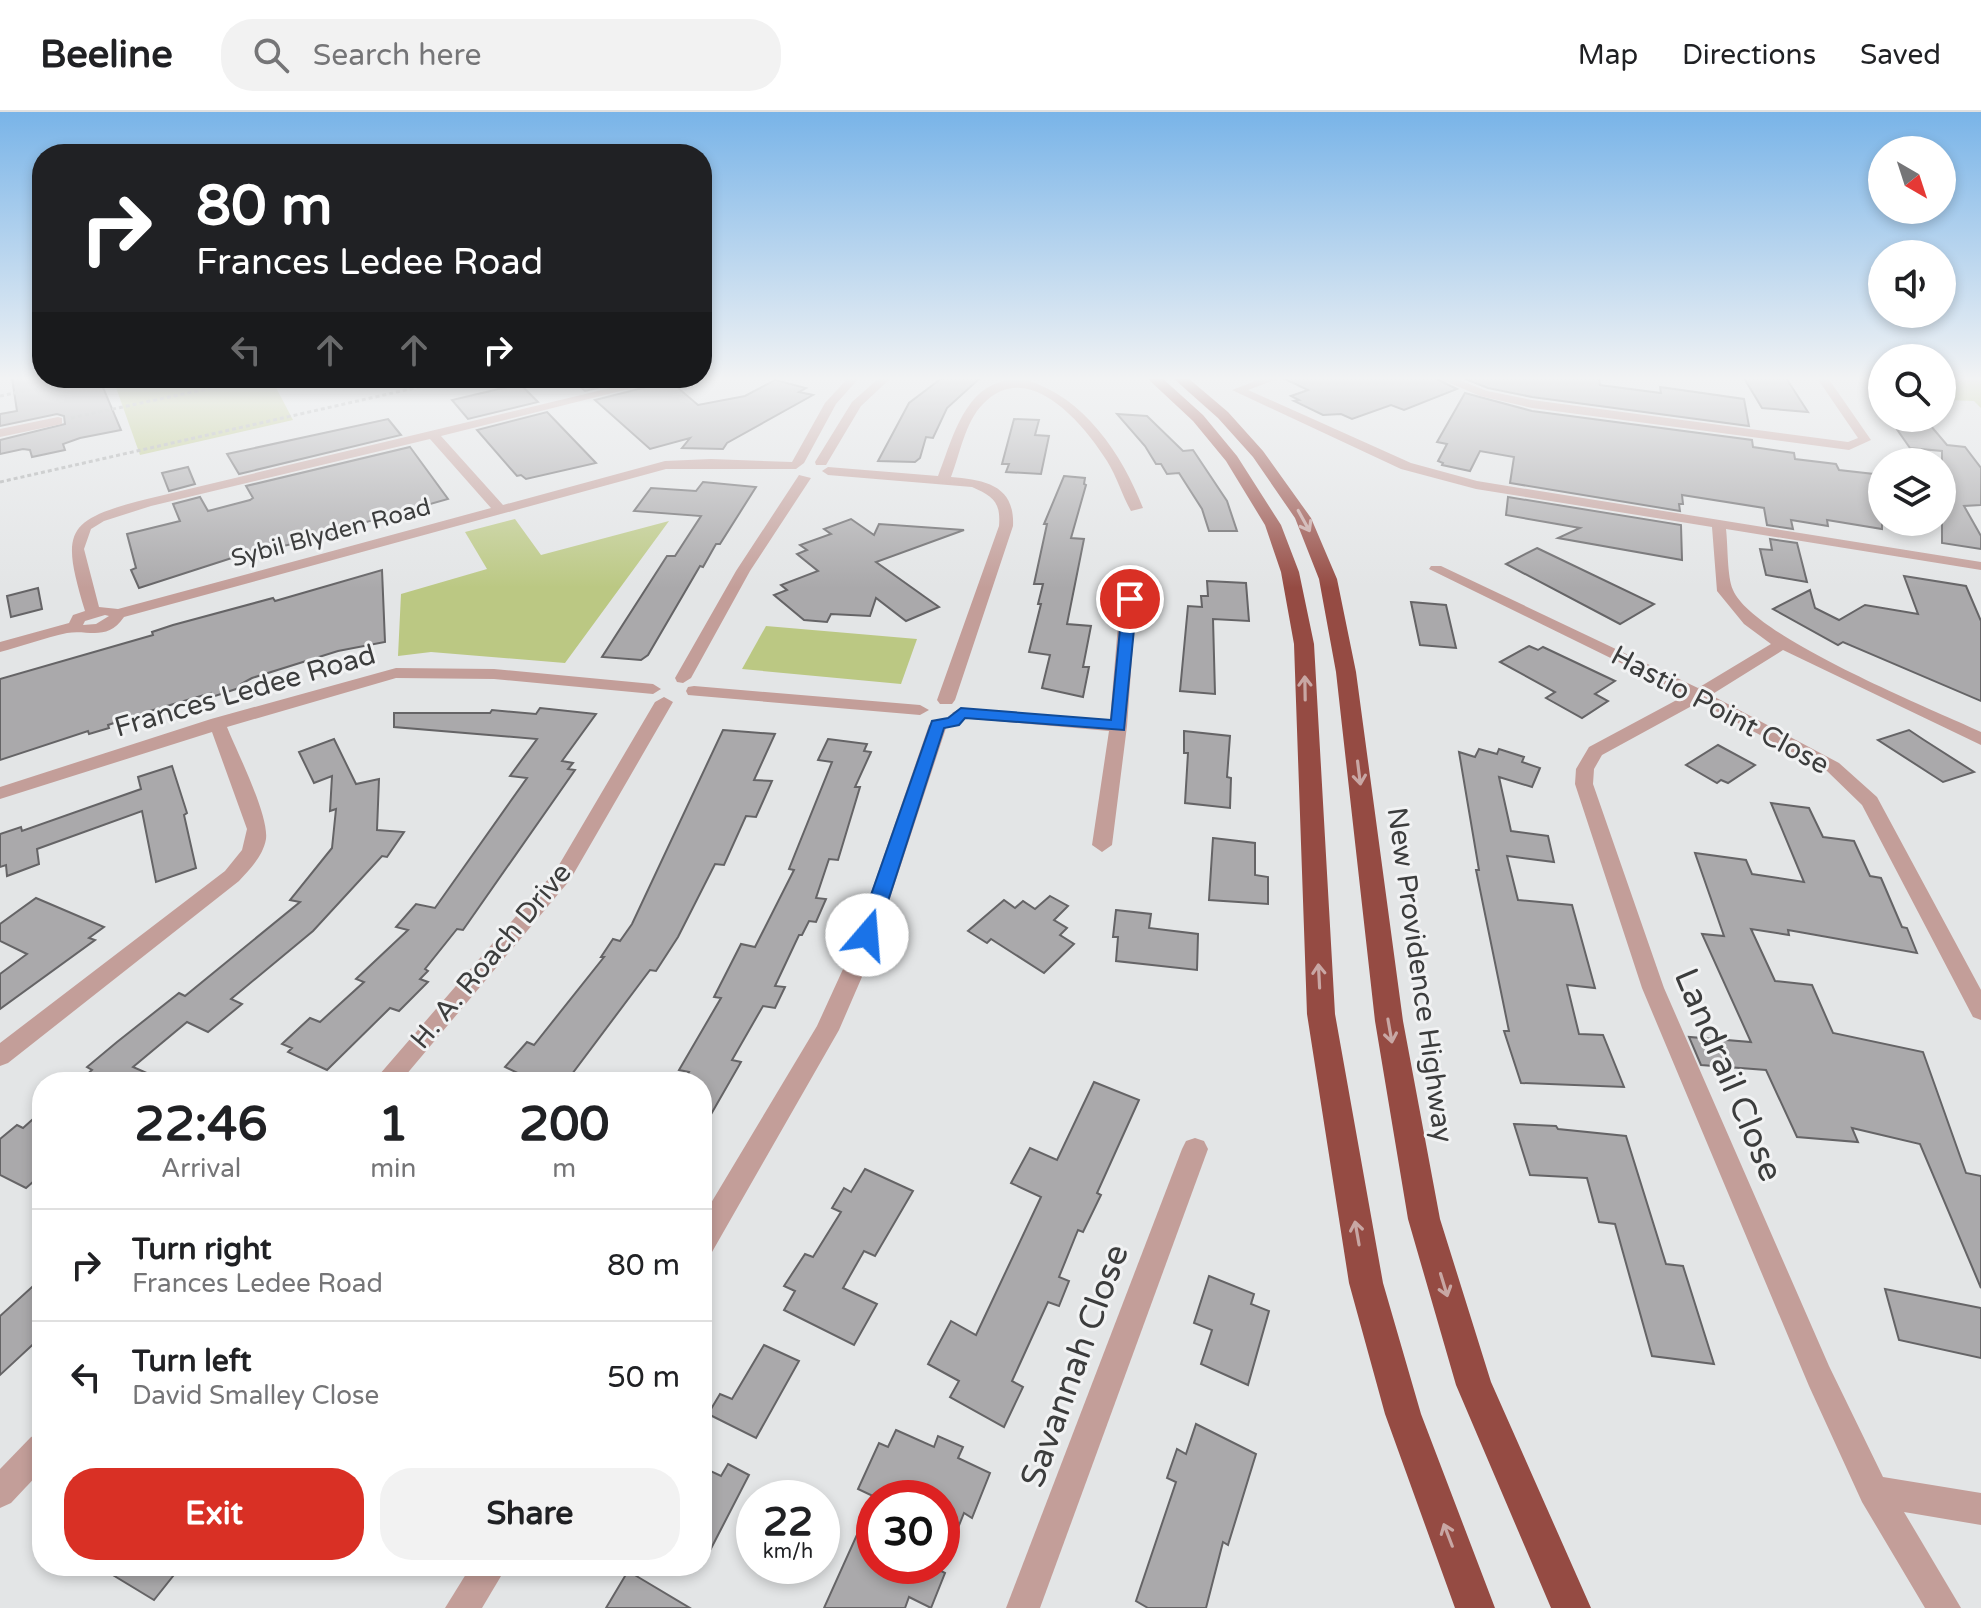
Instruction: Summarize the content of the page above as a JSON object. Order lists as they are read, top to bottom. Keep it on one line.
{"streets":{"highway":["New Providence Highway"],"street":["Sybil Blyden Road","Frances Ledee Road","Hastio Point Close","H. A. Roach Drive","Landrail Close","Savannah Close"]},"crossings":[["Frances Ledee Road","H. A. Roach Drive"],["Hastio Point Close","Landrail Close"]],"north":"bottom right","page":{"header":"Beeline","search":"Search here","nav":["Map","Directions","Saved"],"turn":["80 m","Frances Ledee Road"],"eta":["22:46","Arrival","1","min","200","m"],"list":[{"name":"Turn right","note":"Frances Ledee Road","value":"80 m"},{"name":"Turn left","note":"David Smalley Close","value":"50 m"}],"buttons":["Exit","Share"],"speed":"22 km/h","limit":"30"}}
